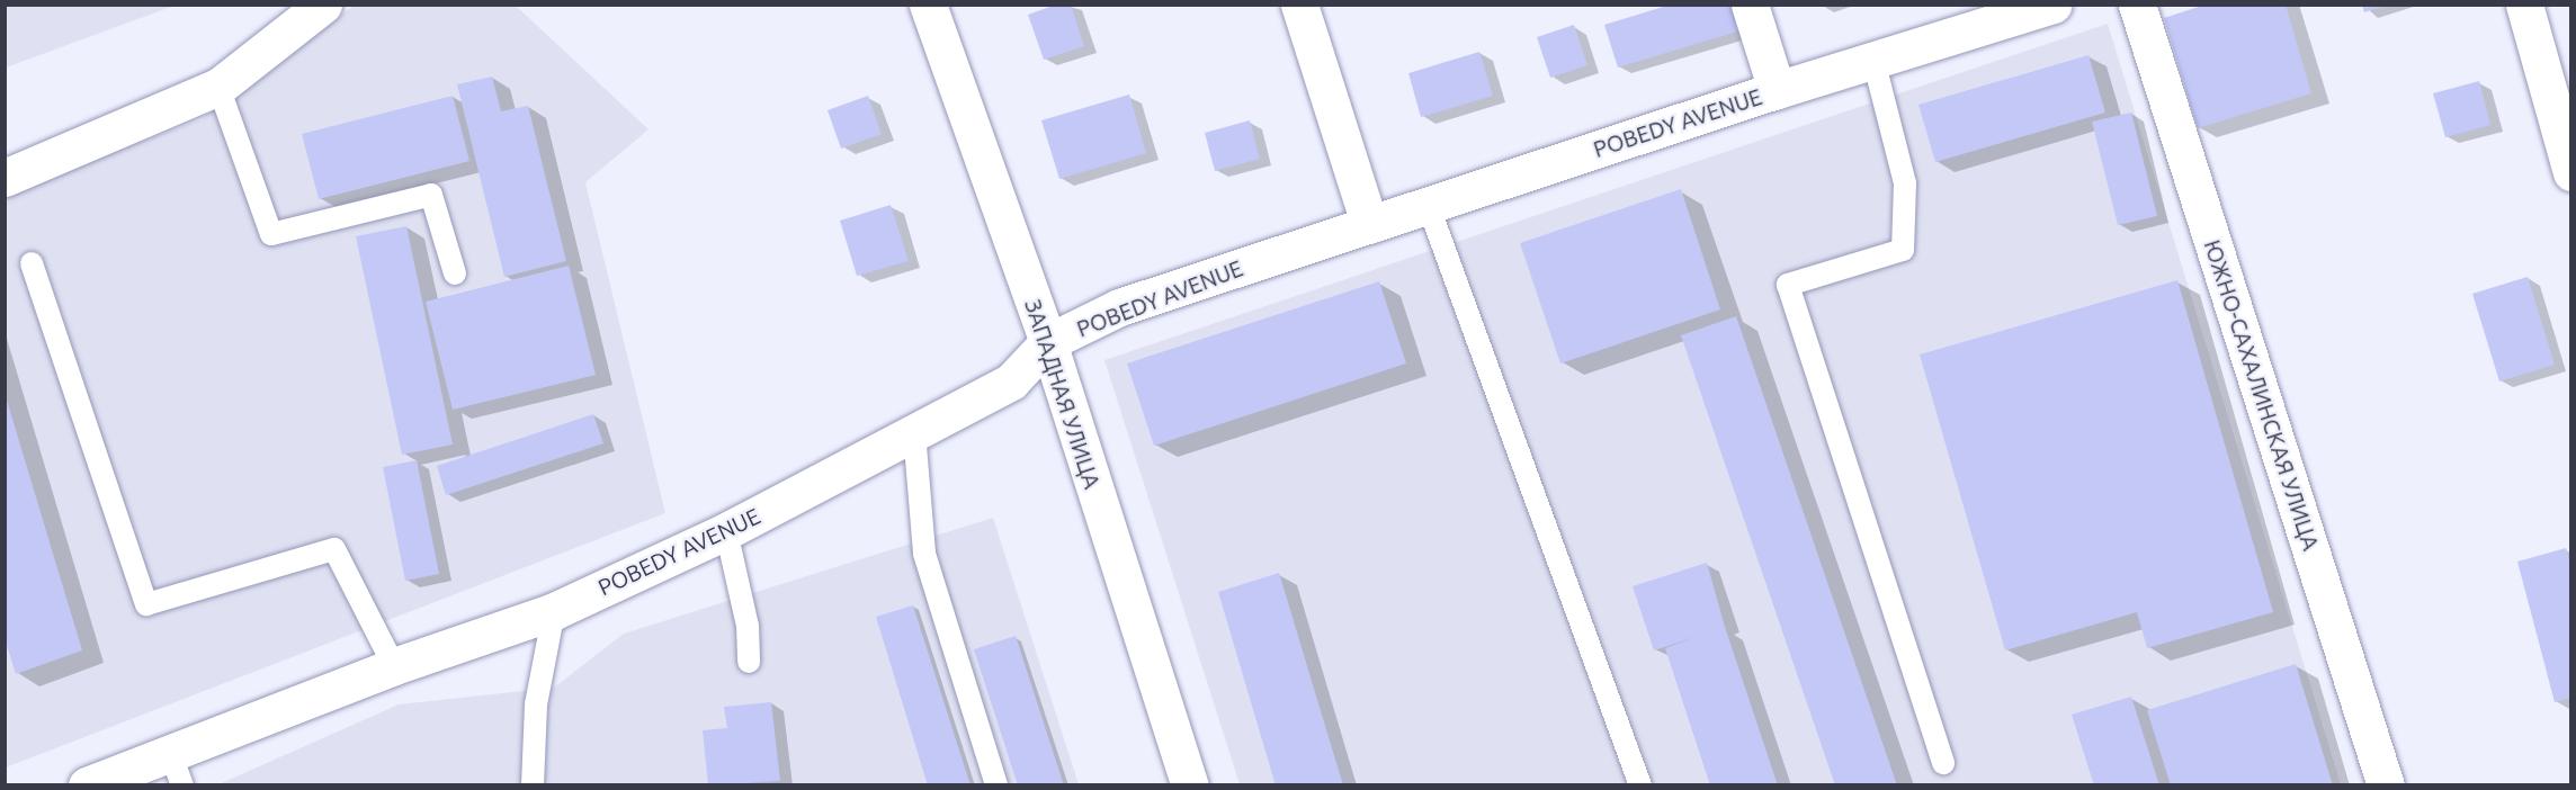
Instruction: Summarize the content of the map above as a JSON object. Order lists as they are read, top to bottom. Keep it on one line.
{"streets":{"street":["POBEDY AVENUE","ЗАПАДНАЯ УЛИЦА","ЮЖНО-САХАЛИНСКАЯ УЛИЦА"]},"crossings":[["POBEDY AVENUE","ЗАПАДНАЯ УЛИЦА"]]}
